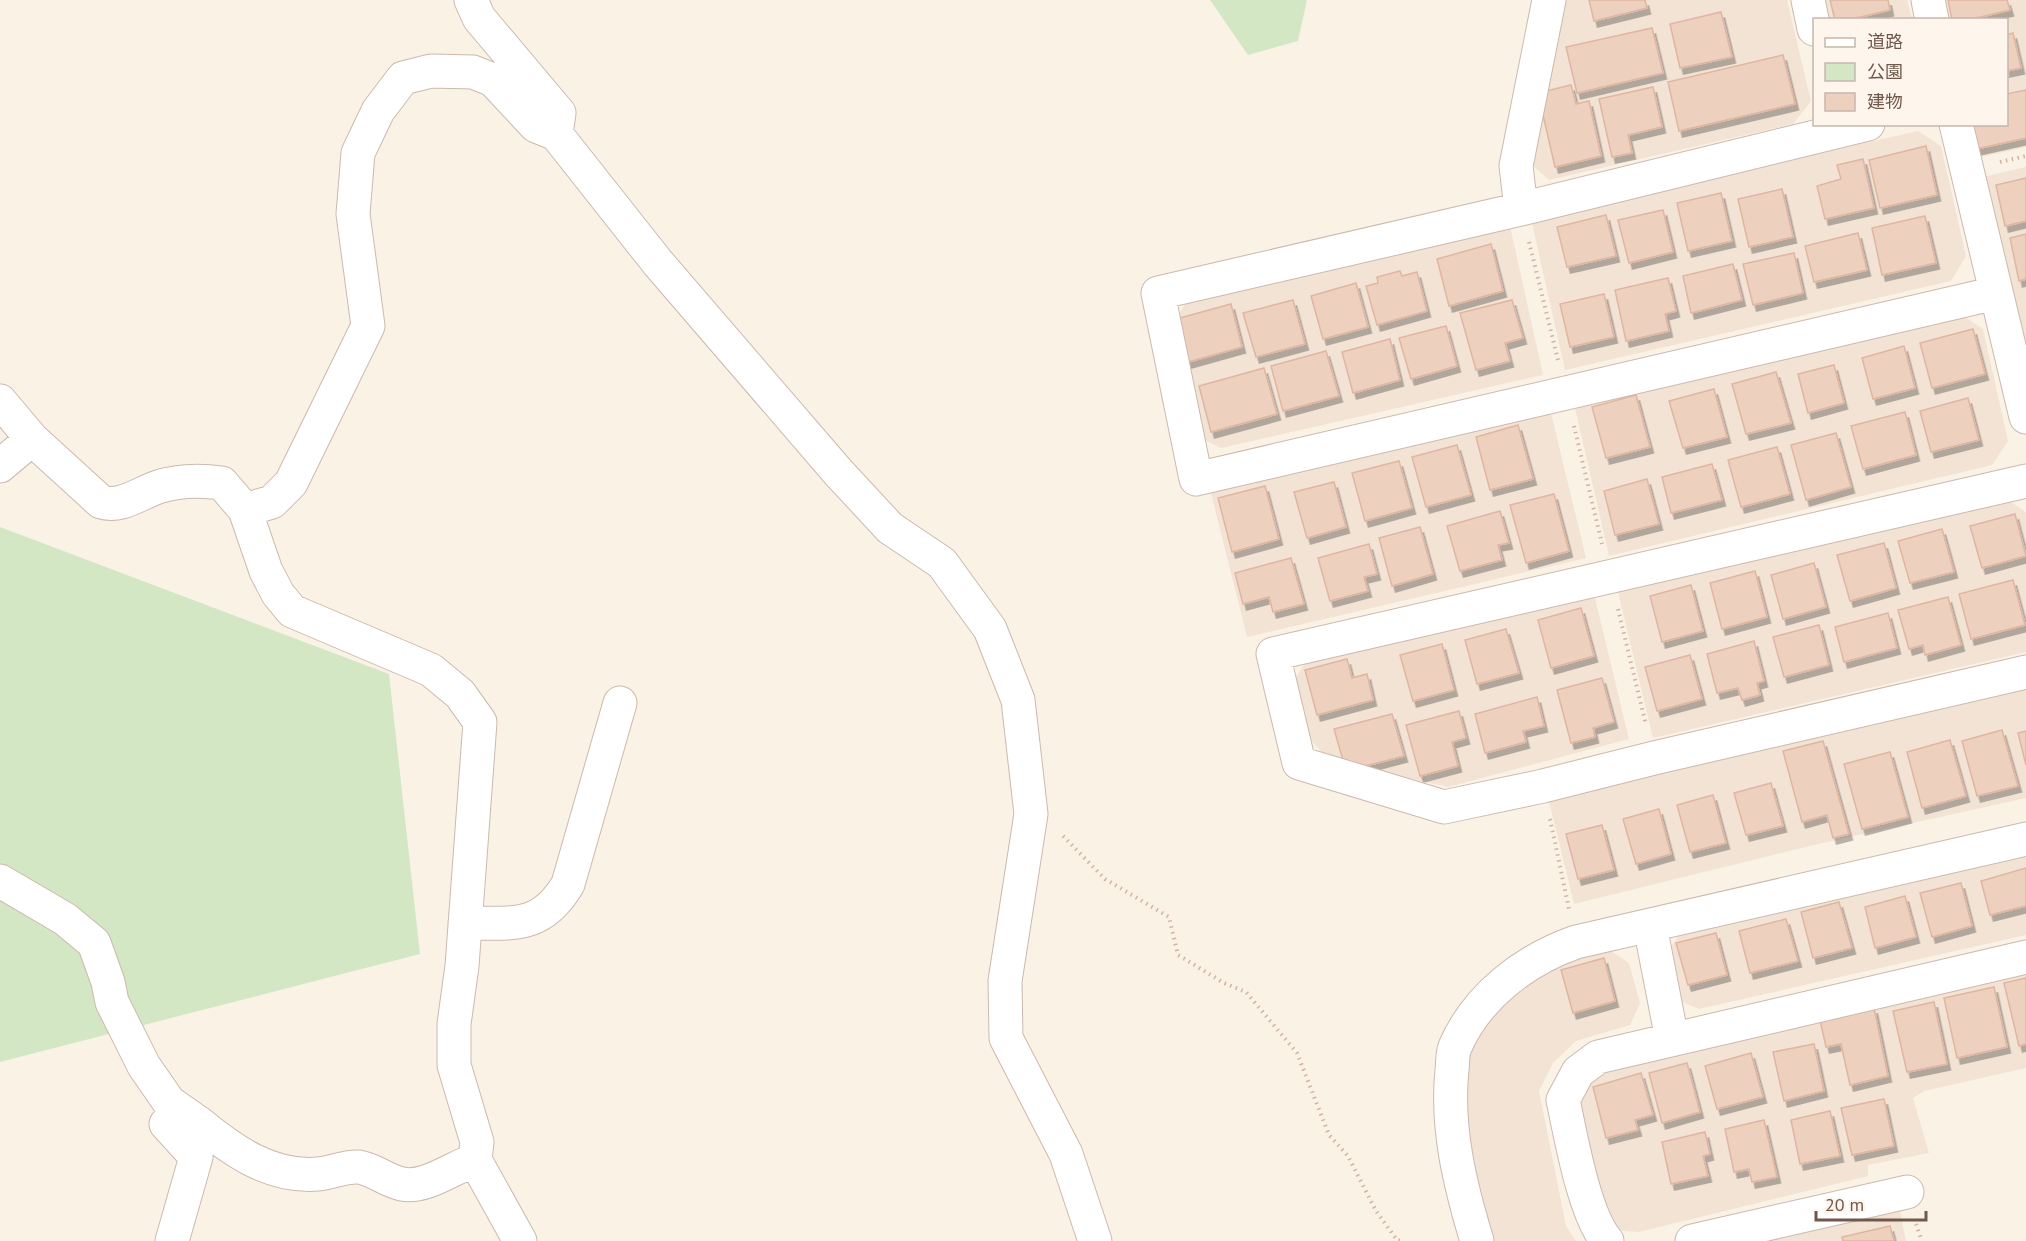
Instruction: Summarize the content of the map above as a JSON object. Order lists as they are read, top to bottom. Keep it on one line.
{"legend":["道路","公園","建物"],"scale_bar":"20 m"}
